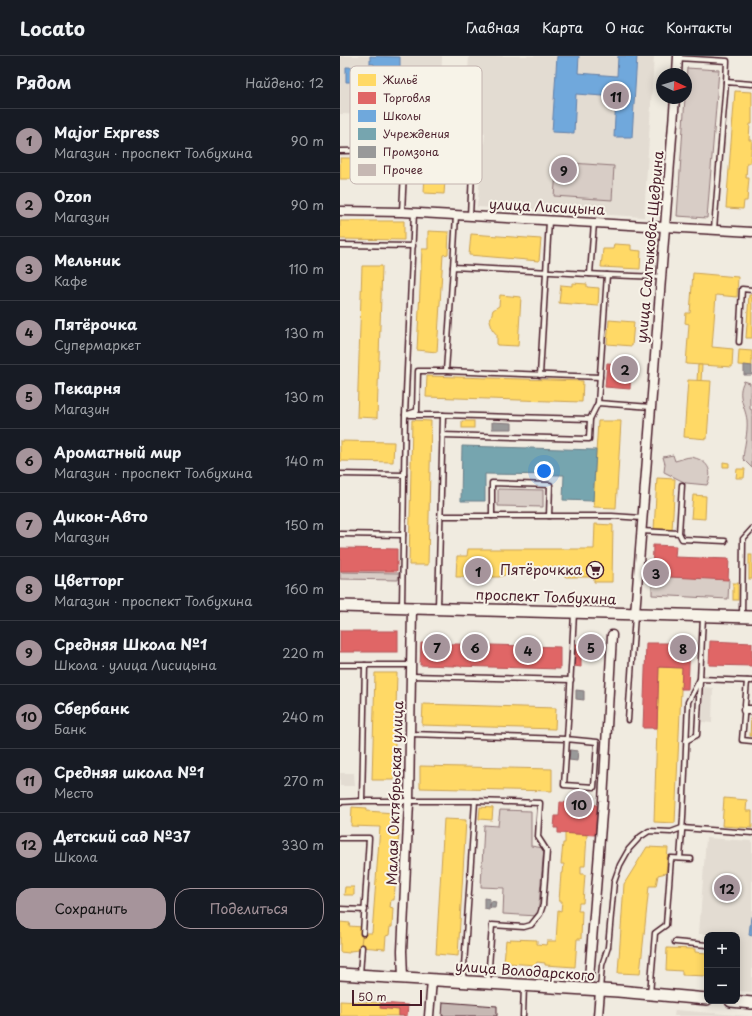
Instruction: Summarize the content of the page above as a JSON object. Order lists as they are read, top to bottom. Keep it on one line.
{"streets":{"street":["улица Лисицына","улица Салтыкова-Щедрина","проспект Толбухина","Малая Октябрьская улица","улица Володарского"]},"crossings":[["улица Лисицына","улица Салтыкова-Щедрина"],["улица Салтыкова-Щедрина","проспект Толбухина"],["проспект Толбухина","Малая Октябрьская улица"],["Малая Октябрьская улица","улица Володарского"]],"places":{"supermarket":["Пятёрочкка"]},"legend":["Жильё","Торговля","Школы","Учреждения","Промзона","Прочее"],"scale_bar":"50 m","north":"right","page":{"header":"Locato","nav":["Главная","Карта","О нас","Контакты"],"heading":["Рядом","Найдено: 12"],"pins":["11","9","2","1","3","5","6","7","8","4","10","12"],"list":[{"mark":"1","name":"Major Express","note":"Магазин · проспект Толбухина","value":"90 m"},{"mark":"2","name":"Ozon","note":"Магазин","value":"90 m"},{"mark":"3","name":"Мельник","note":"Кафе","value":"110 m"},{"mark":"4","name":"Пятёрочка","note":"Супермаркет","value":"130 m"},{"mark":"5","name":"Пекарня","note":"Магазин","value":"130 m"},{"mark":"6","name":"Ароматный мир","note":"Магазин · проспект Толбухина","value":"140 m"},{"mark":"7","name":"Дикон-Авто","note":"Магазин","value":"150 m"},{"mark":"8","name":"Цветторг","note":"Магазин · проспект Толбухина","value":"160 m"},{"mark":"9","name":"Средняя Школа №1","note":"Школа · улица Лисицына","value":"220 m"},{"mark":"10","name":"Сбербанк","note":"Банк","value":"240 m"},{"mark":"11","name":"Средняя школа №1","note":"Место","value":"270 m"},{"mark":"12","name":"Детский сад №37","note":"Школа","value":"330 m"}],"buttons":["Сохранить","Поделиться"],"map_buttons":["+","−"],"scale":"50 m"}}
